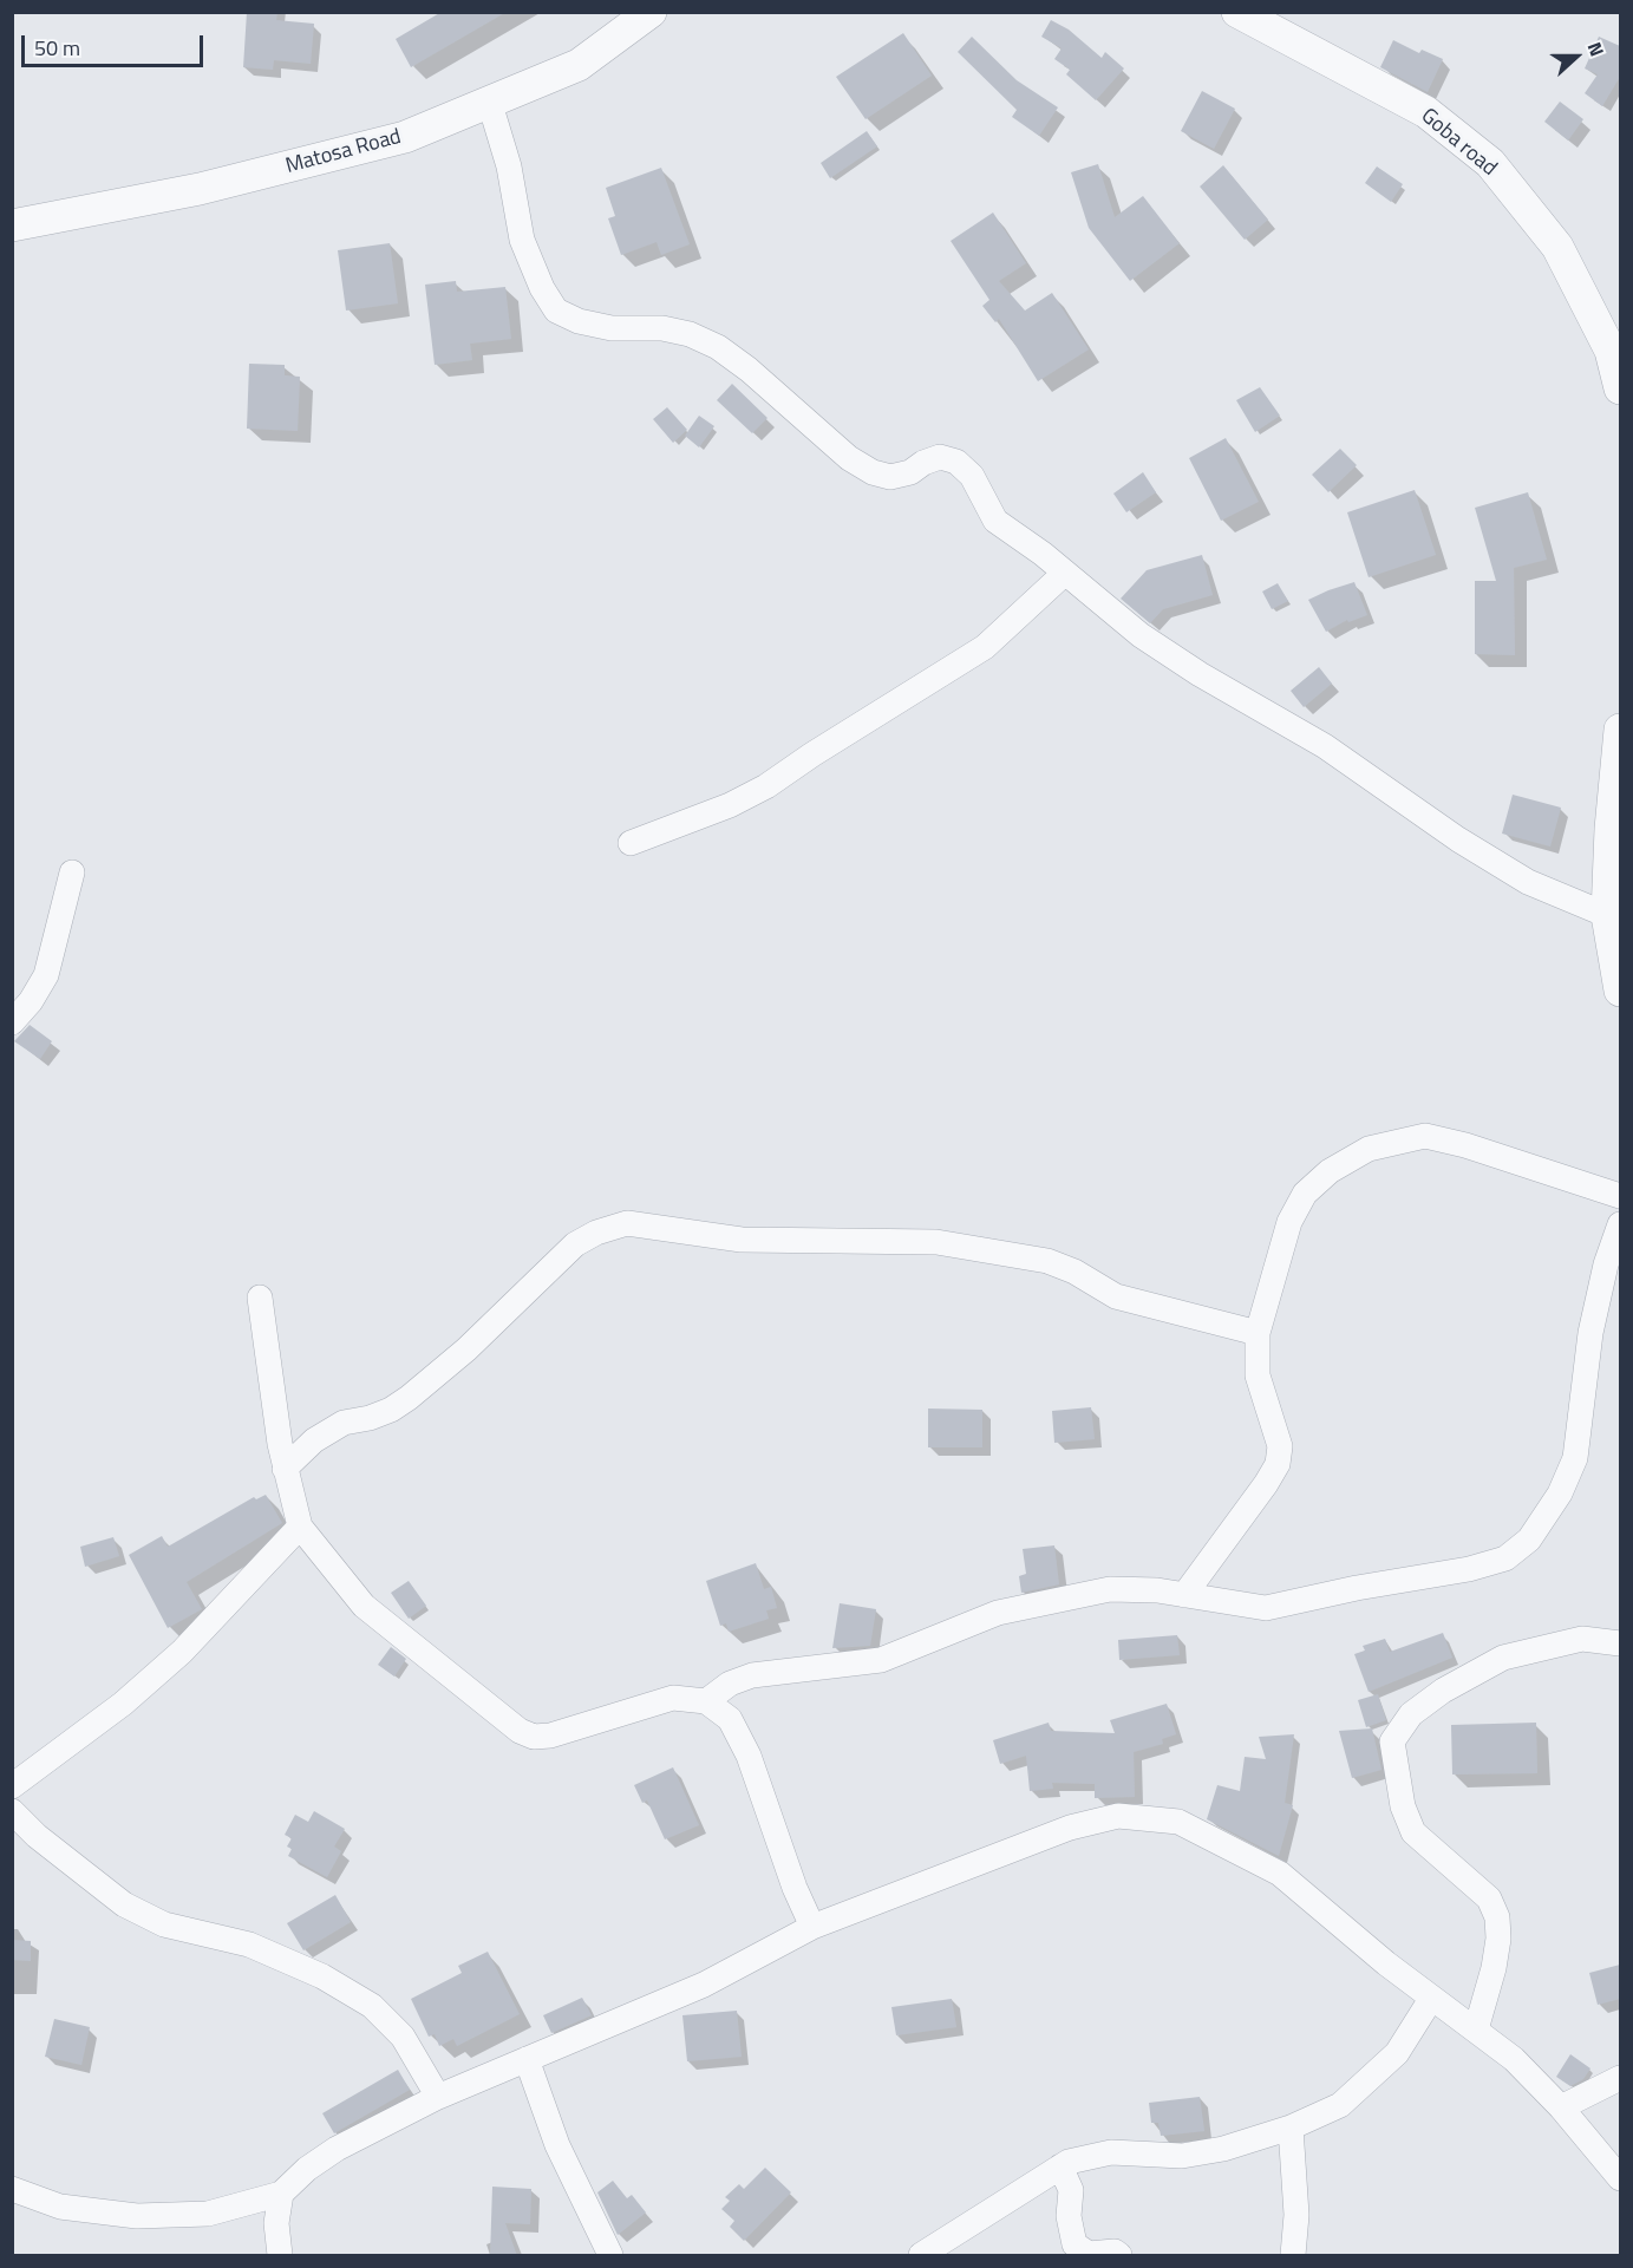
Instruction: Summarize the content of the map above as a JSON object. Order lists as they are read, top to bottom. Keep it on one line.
{"streets":{"street":["Goba road","Matosa Road"]},"scale_bar":"50 m","north":"right"}
